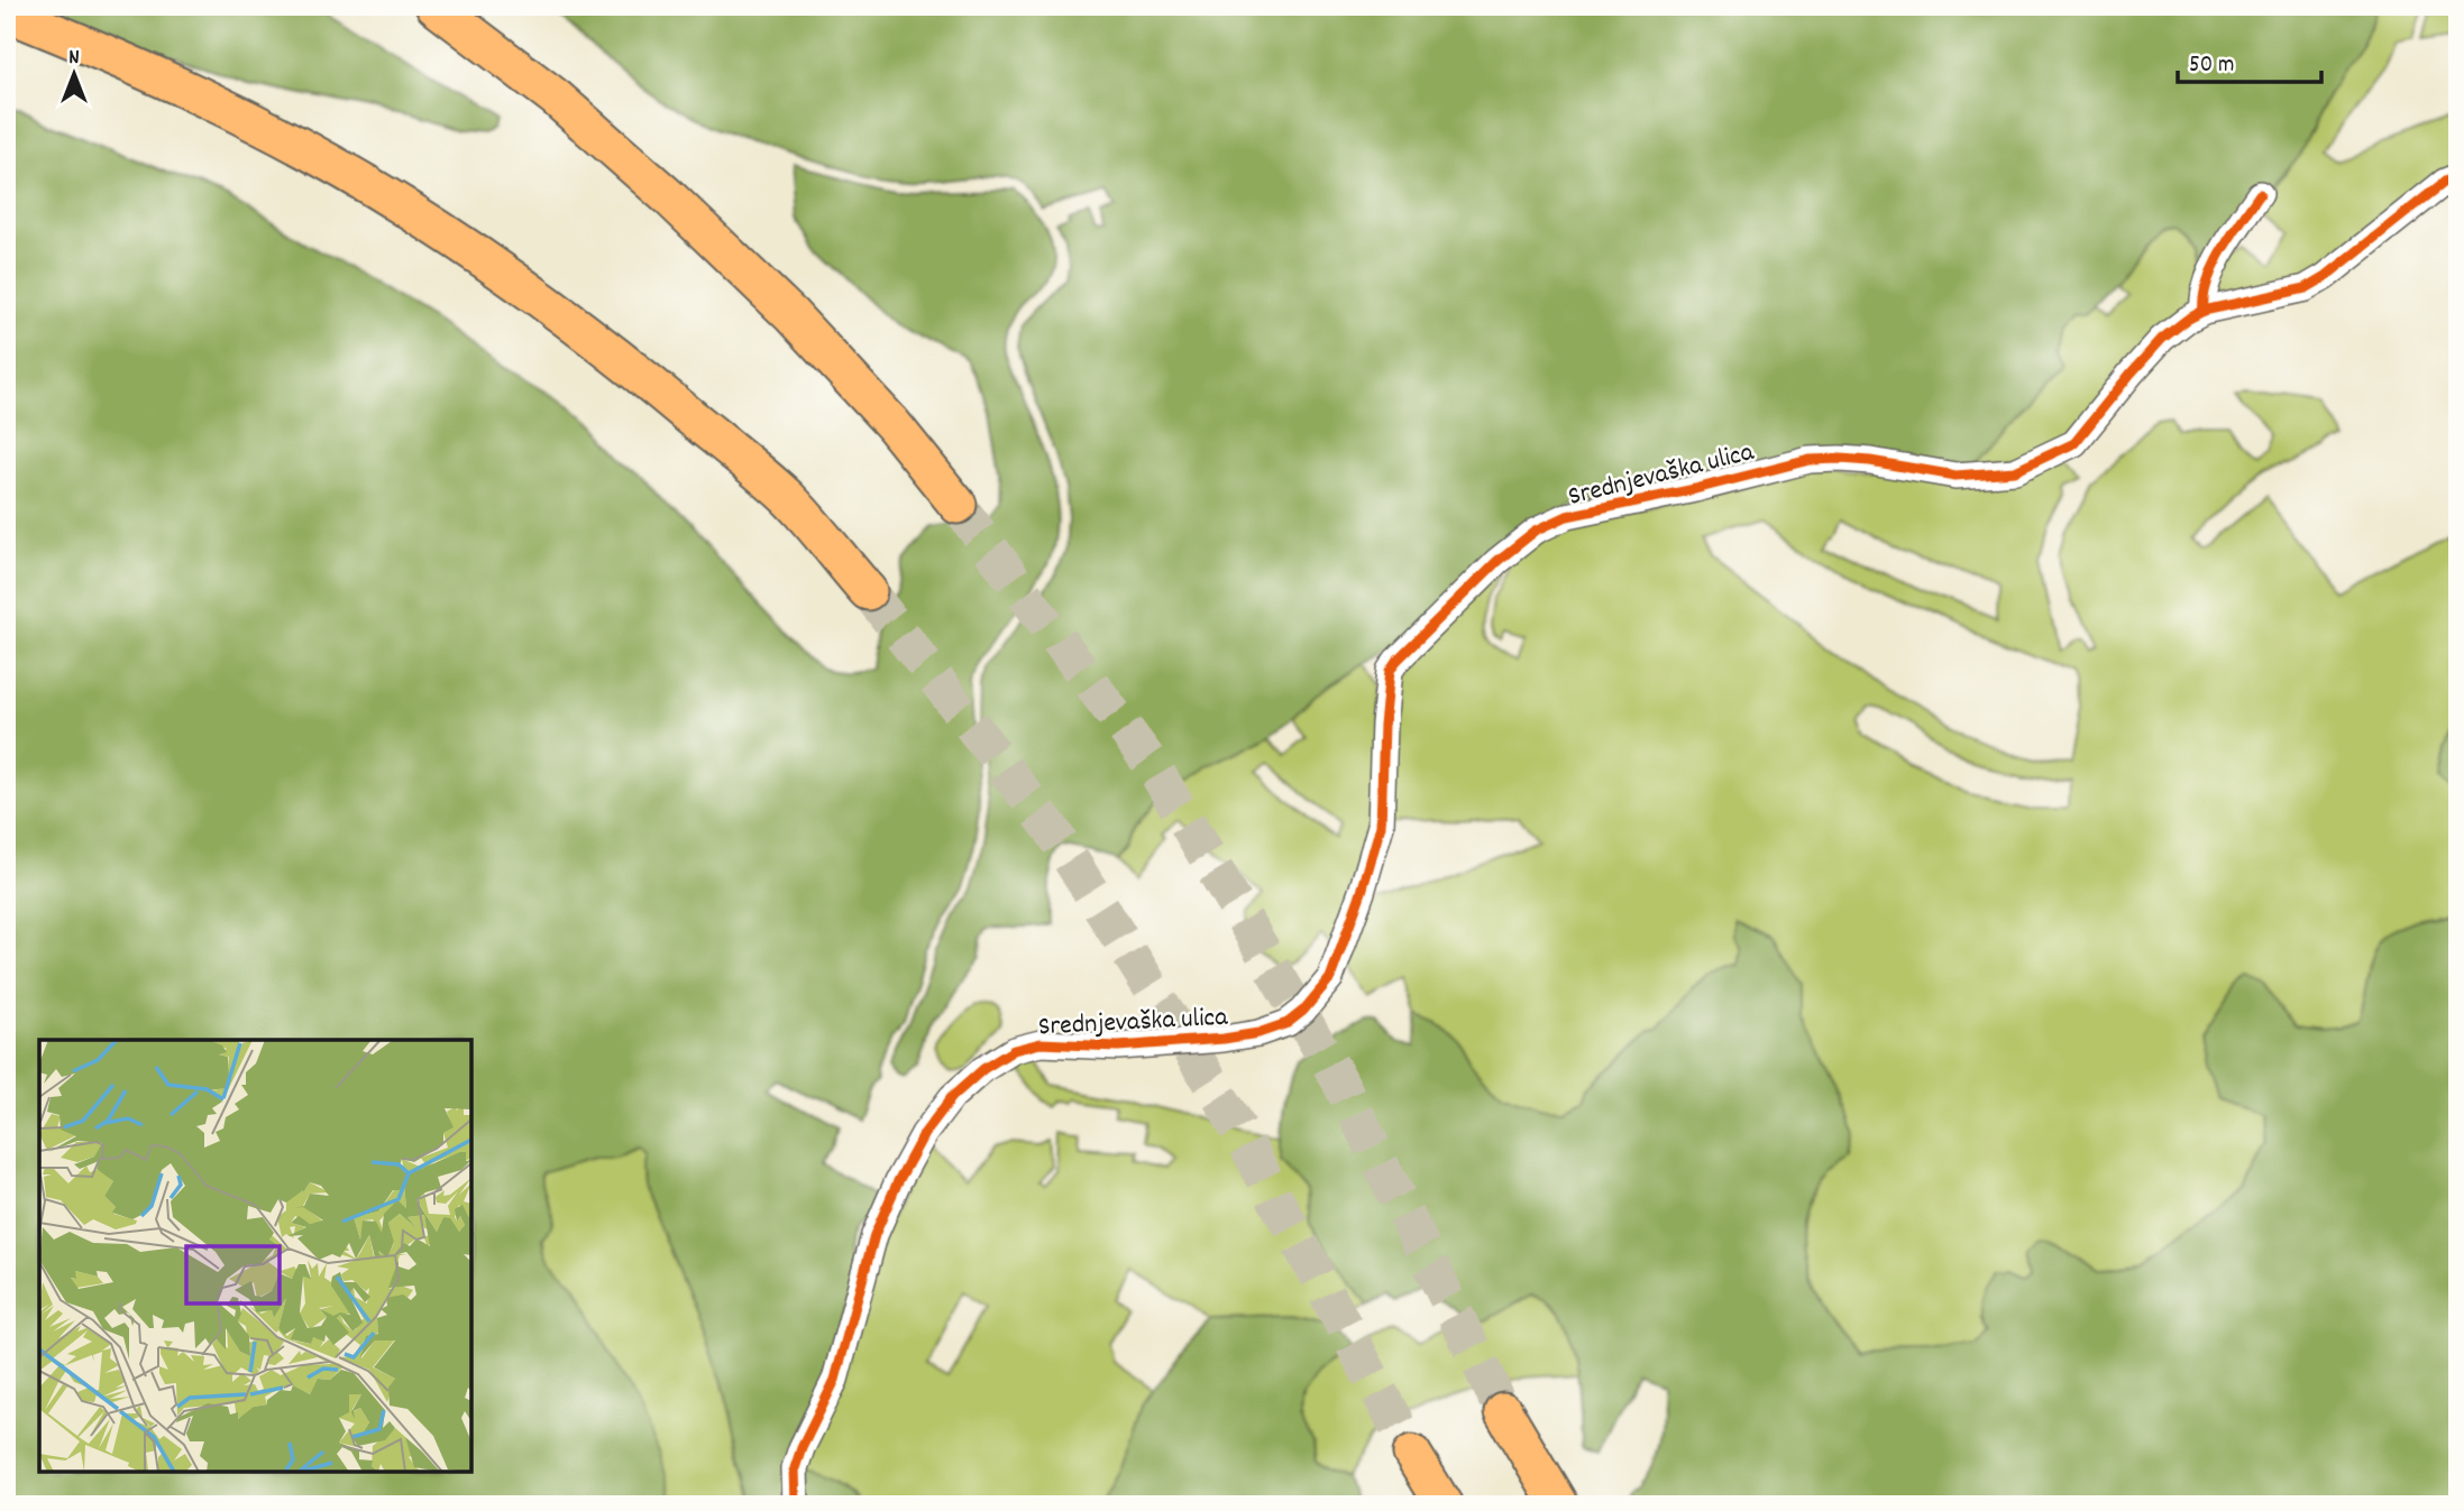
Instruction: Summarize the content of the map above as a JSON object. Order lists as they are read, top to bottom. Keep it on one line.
{"streets":{"street":["Srednjevaška ulica"]},"scale_bar":"50 m","north":"top"}
